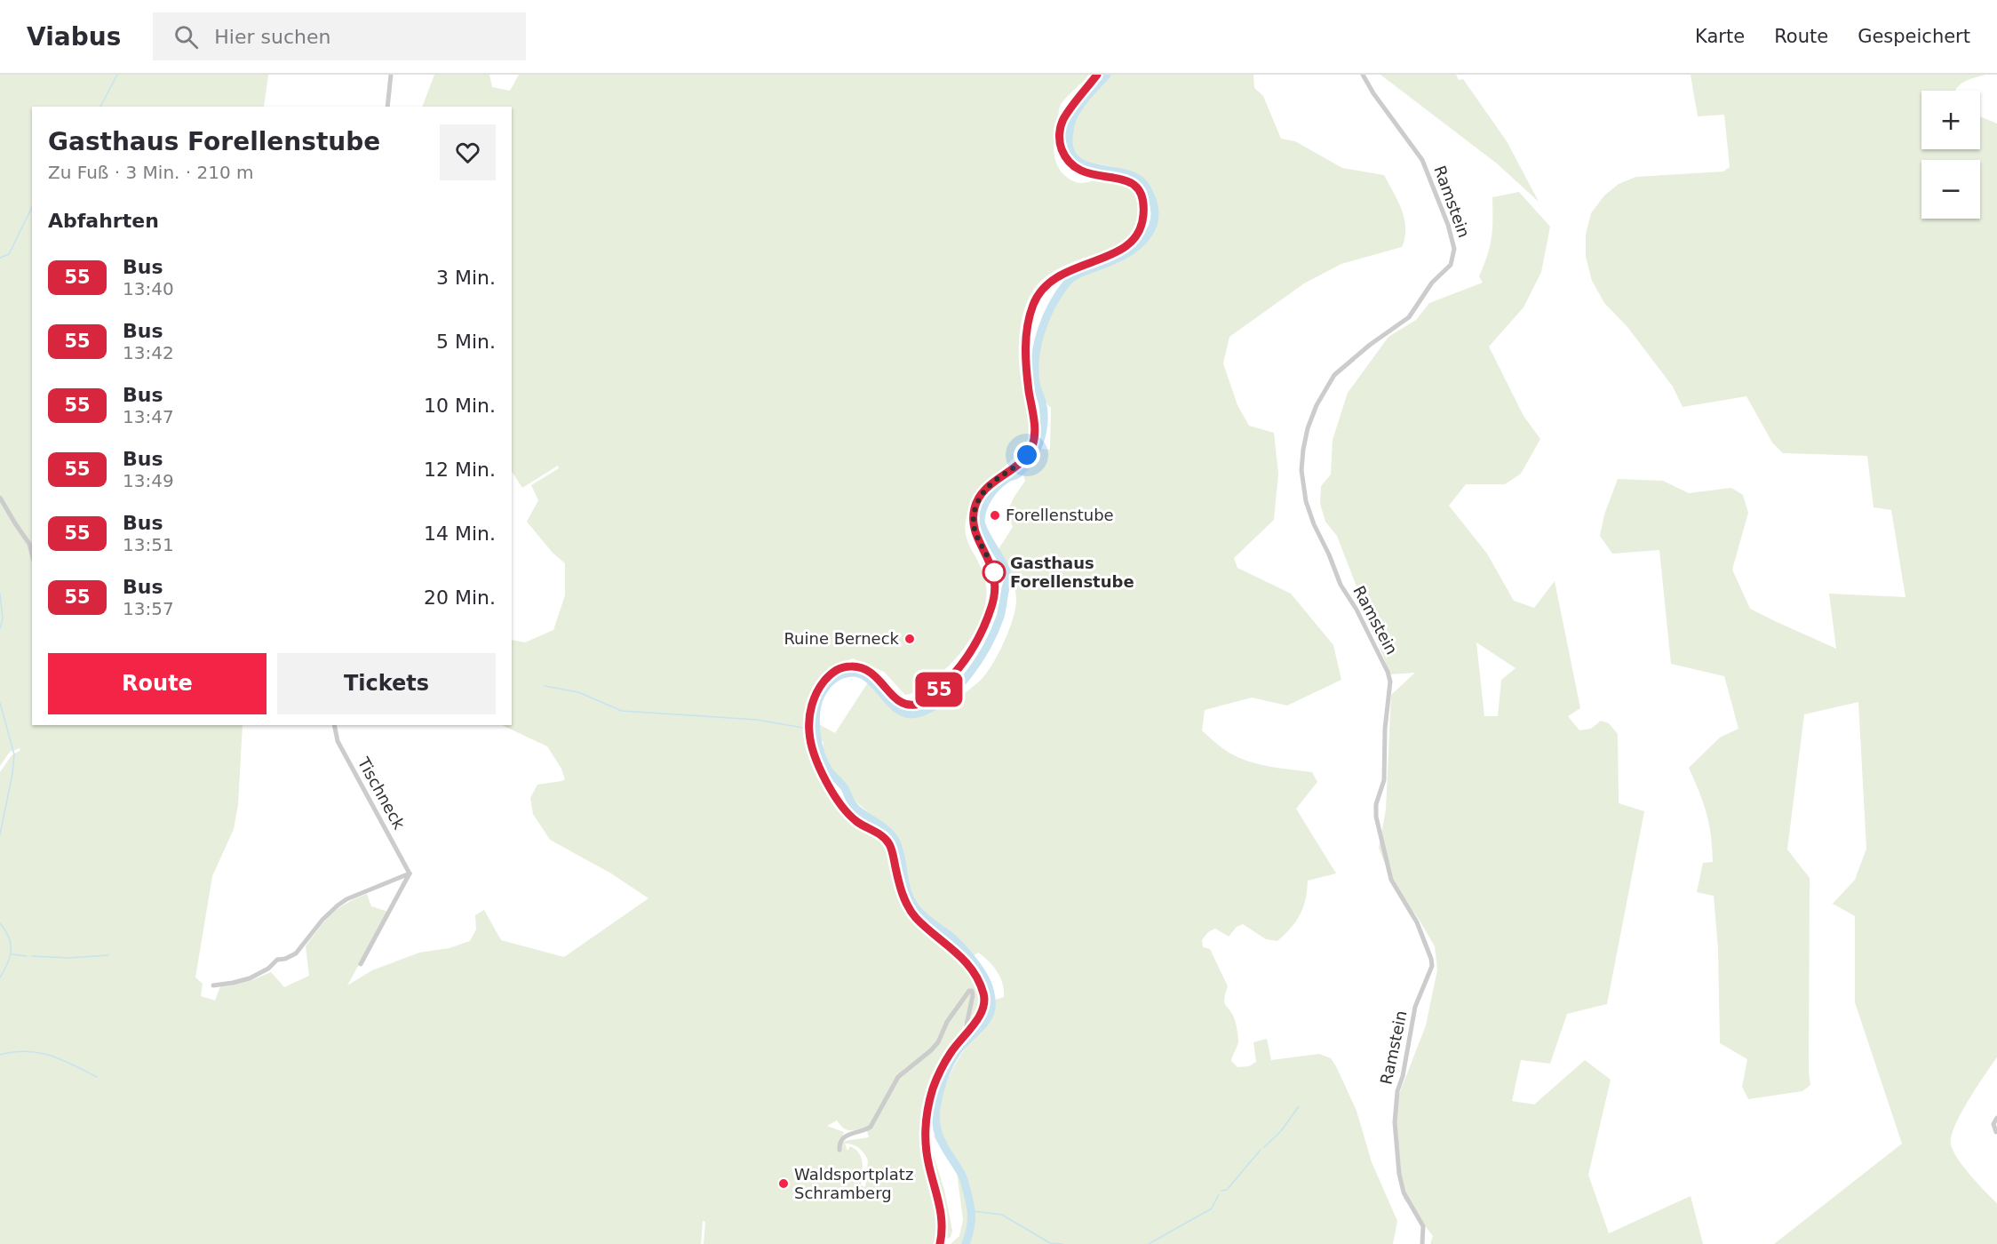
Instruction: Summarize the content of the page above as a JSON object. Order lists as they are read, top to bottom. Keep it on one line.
{"streets":{"street":["Ramstein","Tischneck"]},"places":["Forellenstube","Gasthaus Forellenstube","Ruine Berneck","Waldsportplatz Schramberg"],"lines":["bus line 55"],"page":{"header":"Viabus","search":"Hier suchen","nav":["Karte","Route","Gespeichert"],"on_map":"55","map_buttons":["+","−"],"heading":[["Gasthaus Forellenstube","Zu Fuß · 3 Min. · 210 m"],"Abfahrten"],"list":[{"mark":"55","name":"Bus","note":"13:40","value":"3 Min."},{"mark":"55","name":"Bus","note":"13:42","value":"5 Min."},{"mark":"55","name":"Bus","note":"13:47","value":"10 Min."},{"mark":"55","name":"Bus","note":"13:49","value":"12 Min."},{"mark":"55","name":"Bus","note":"13:51","value":"14 Min."},{"mark":"55","name":"Bus","note":"13:57","value":"20 Min."}],"buttons":["Route","Tickets"]}}
